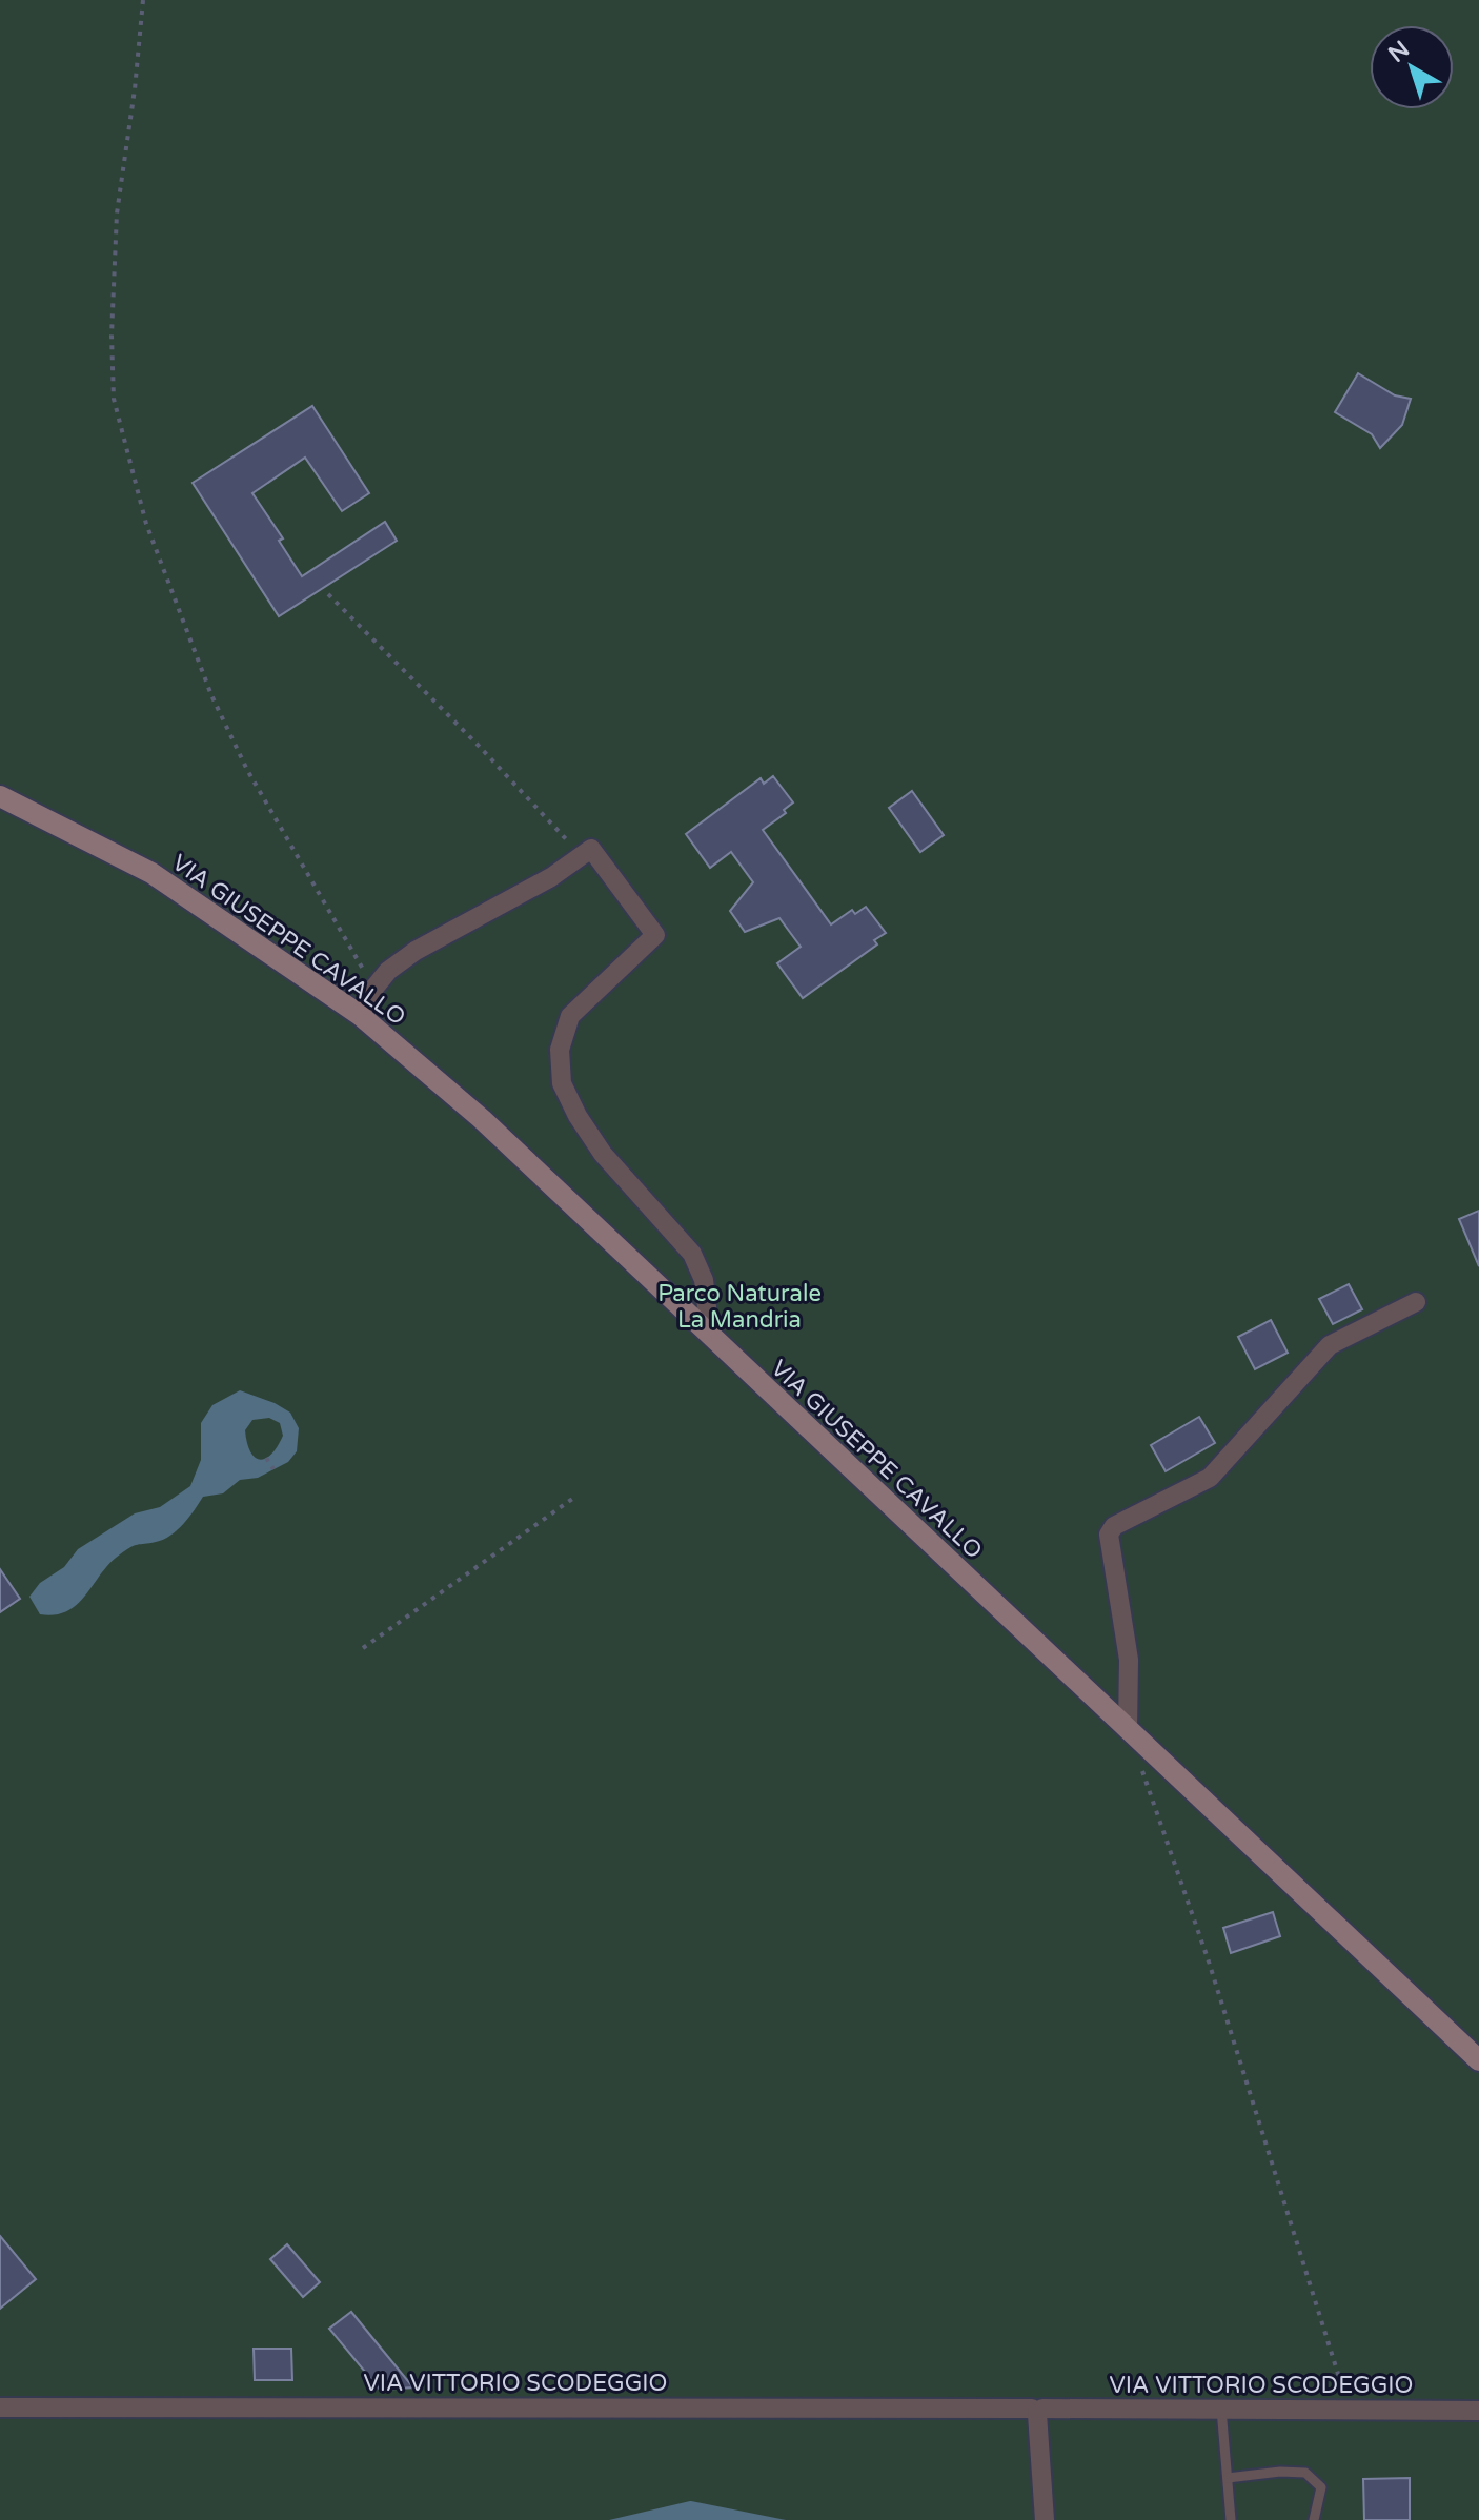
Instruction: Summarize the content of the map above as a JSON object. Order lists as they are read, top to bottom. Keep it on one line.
{"streets":{"street":["VIA GIUSEPPE CAVALLO","VIA VITTORIO SCODEGGIO"]},"parks":["Parco Naturale La Mandria"],"north":"top left"}
